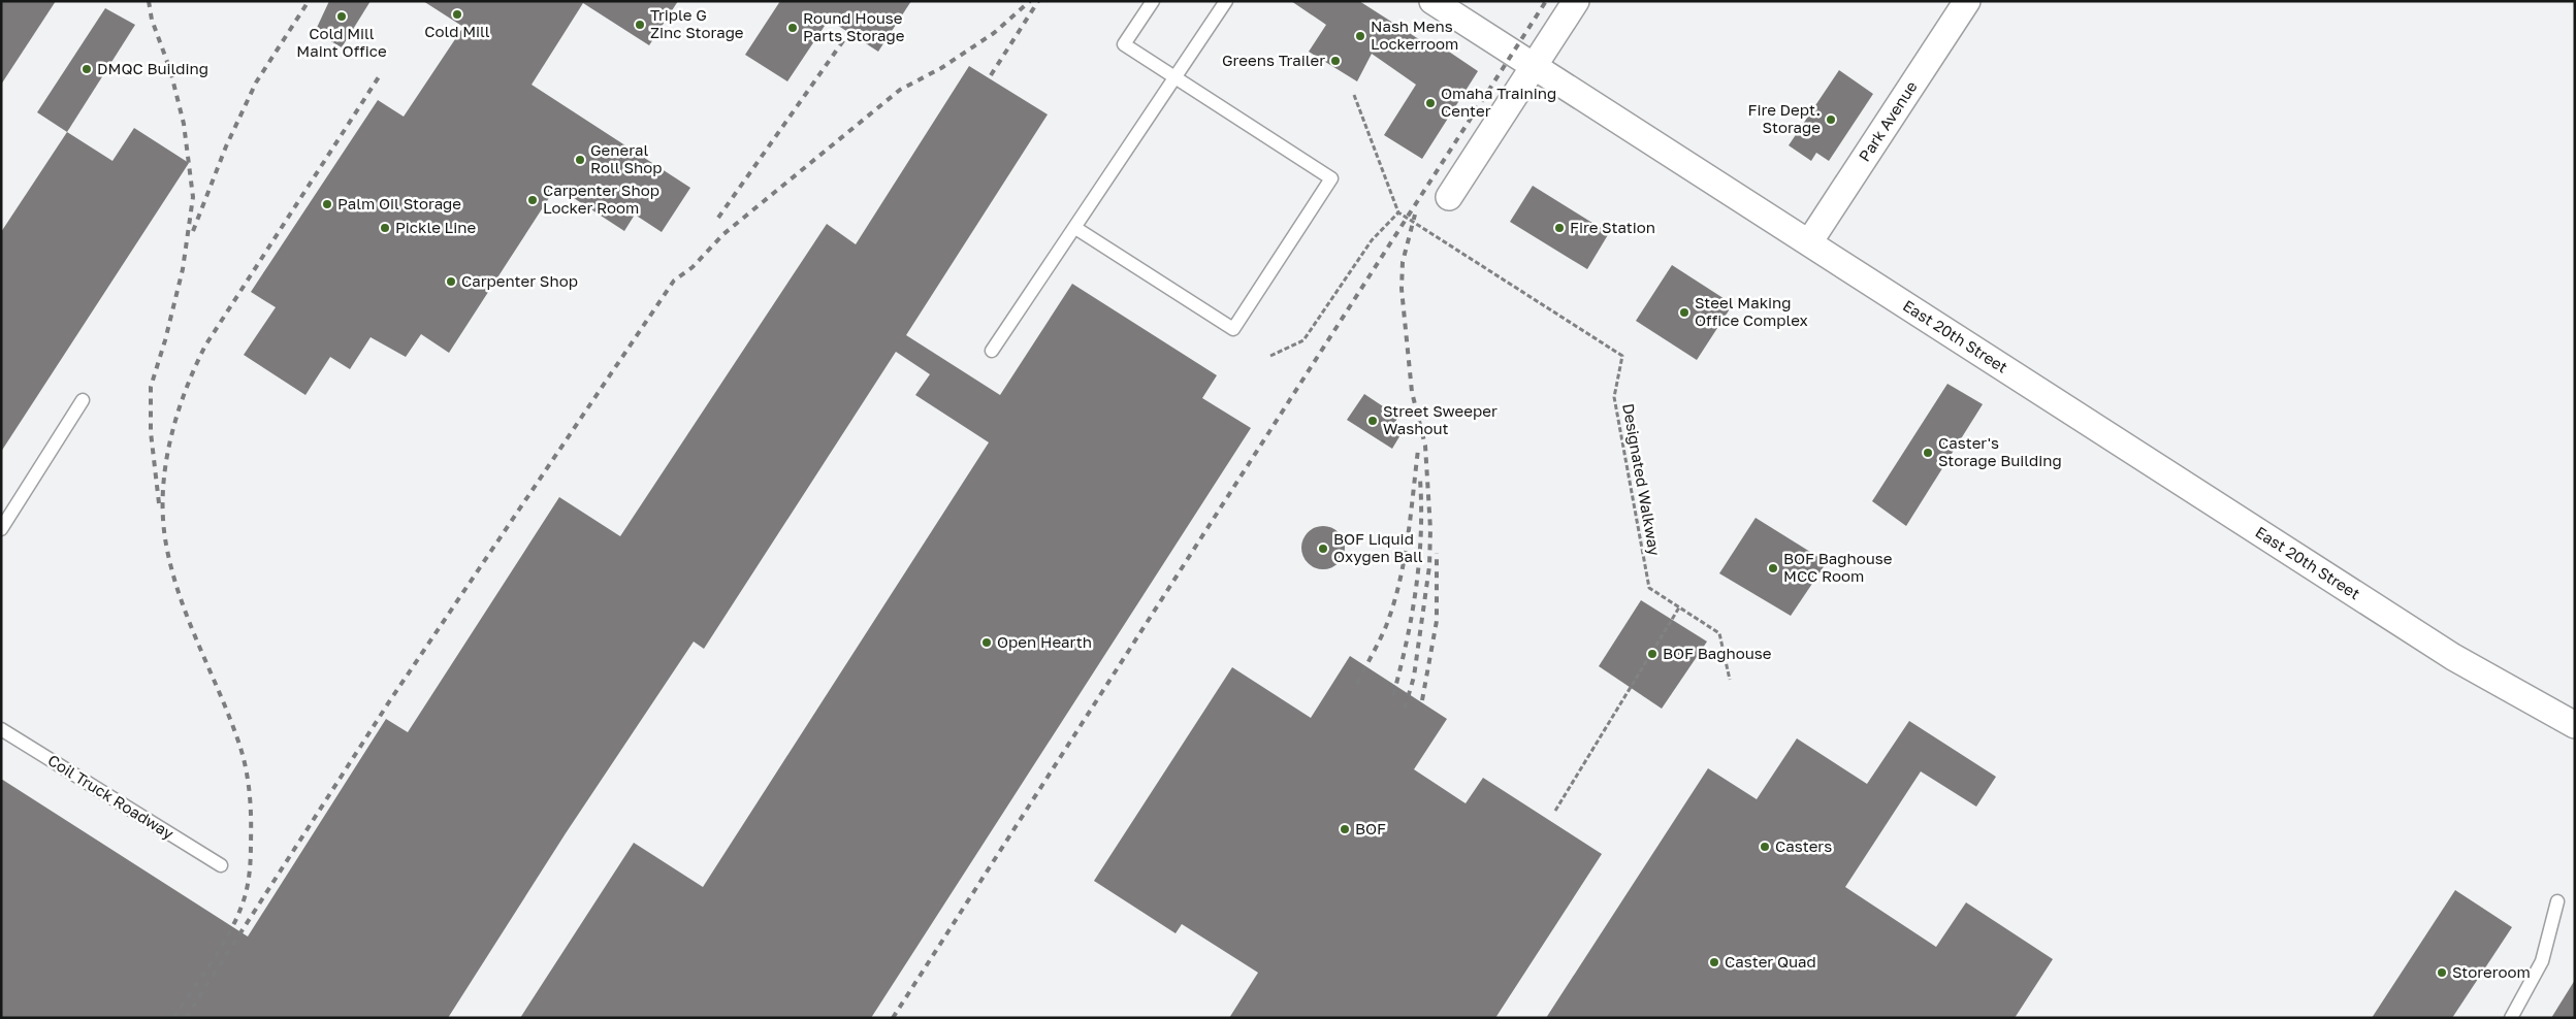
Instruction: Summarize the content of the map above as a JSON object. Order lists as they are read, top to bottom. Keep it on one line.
{"streets":{"street":["Park Avenue","East 20th Street"],"lane":["Coil Truck Roadway"],"path":["Designated Walkway"]},"crossings":[["Park Avenue","East 20th Street"]],"places":["Cold Mill","Cold Mill Maint Office","Triple G Zinc Storage","Round House Parts Storage","Nash Mens Lockerroom","Greens Trailer","DMQC Building","Omaha Training Center","Fire Dept. Storage","General Roll Shop","Carpenter Shop Locker Room","Palm Oil Storage","Pickle Line","Fire Station","Carpenter Shop","Steel Making Office Complex","Street Sweeper Washout","Caster's Storage Building","BOF Liquid Oxygen Ball","BOF Baghouse MCC Room","Open Hearth","BOF Baghouse","BOF","Casters","Caster Quad","Storeroom"]}
